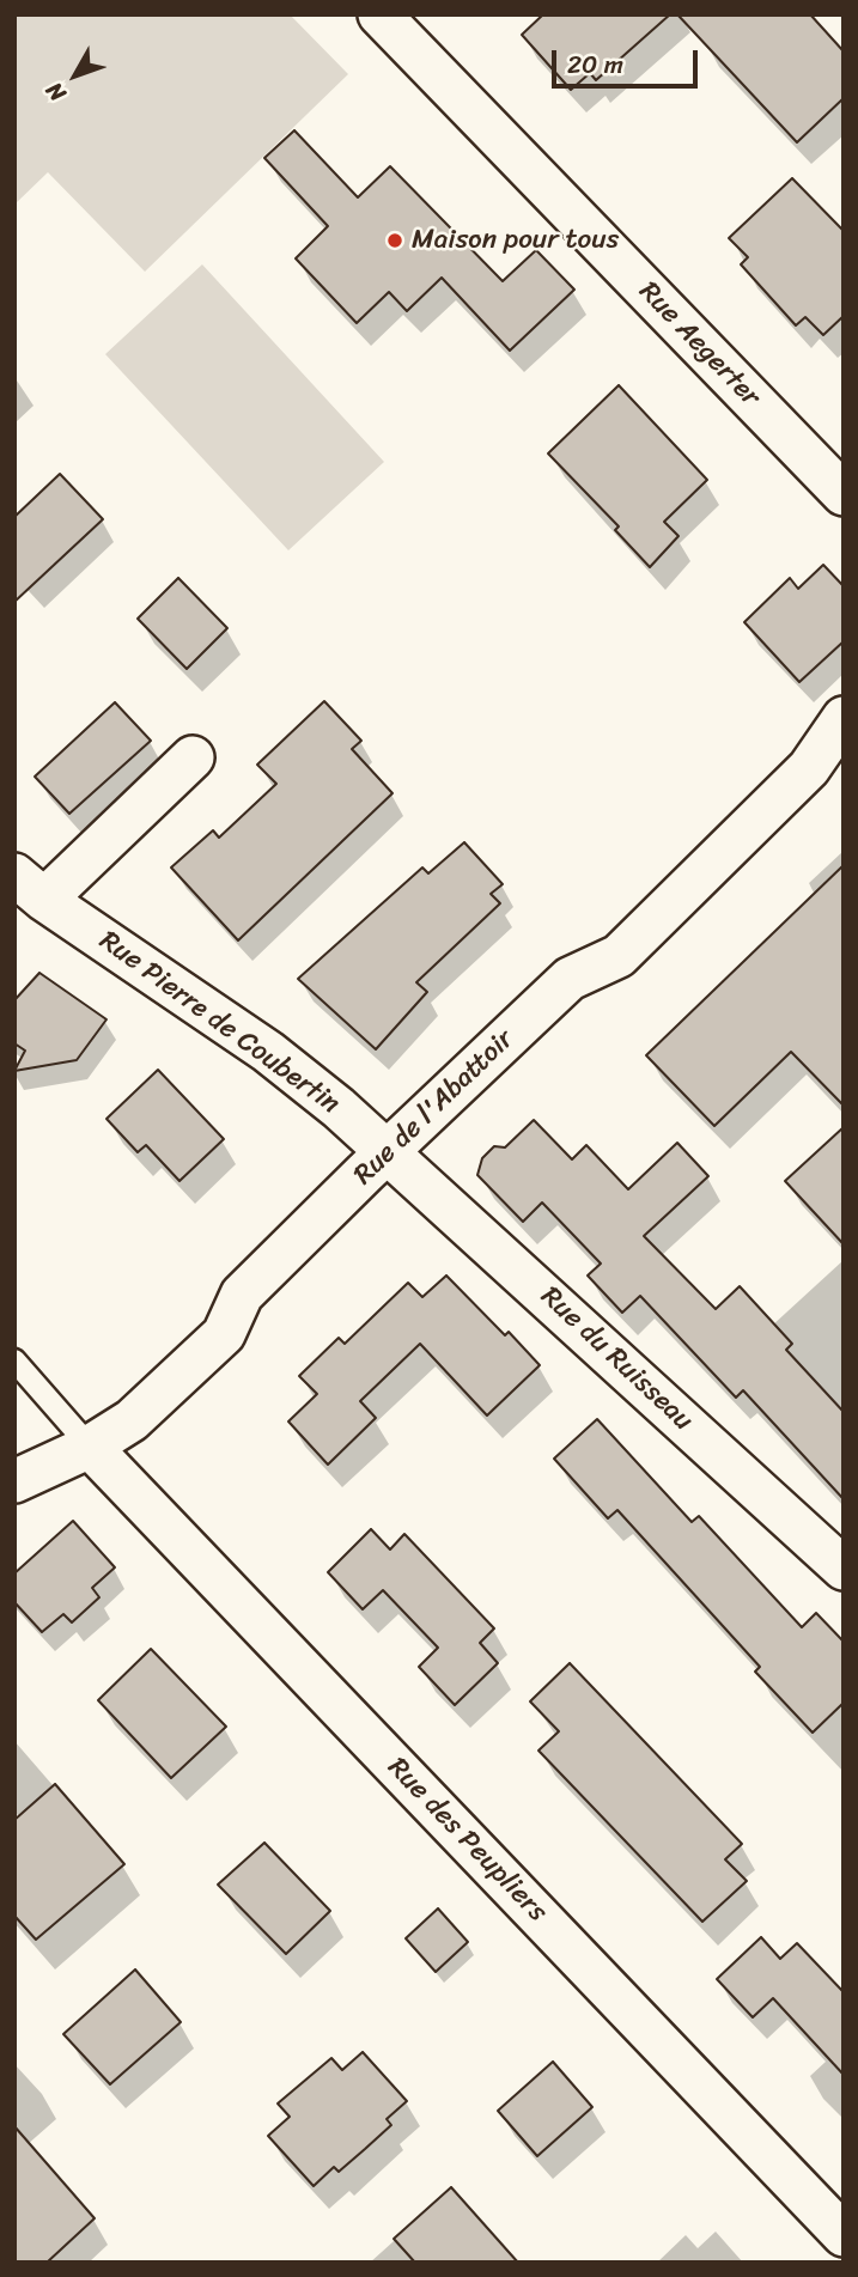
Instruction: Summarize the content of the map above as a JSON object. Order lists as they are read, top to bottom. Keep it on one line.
{"streets":{"street":["Rue Aegerter","Rue Pierre de Coubertin","Rue de l'Abattoir","Rue du Ruisseau","Rue des Peupliers"]},"crossings":[["Rue Pierre de Coubertin","Rue de l'Abattoir"],["Rue Pierre de Coubertin","Rue du Ruisseau"],["Rue de l'Abattoir","Rue du Ruisseau"],["Rue de l'Abattoir","Rue des Peupliers"]],"places":["Maison pour tous"],"scale_bar":"20 m","north":"bottom left"}
